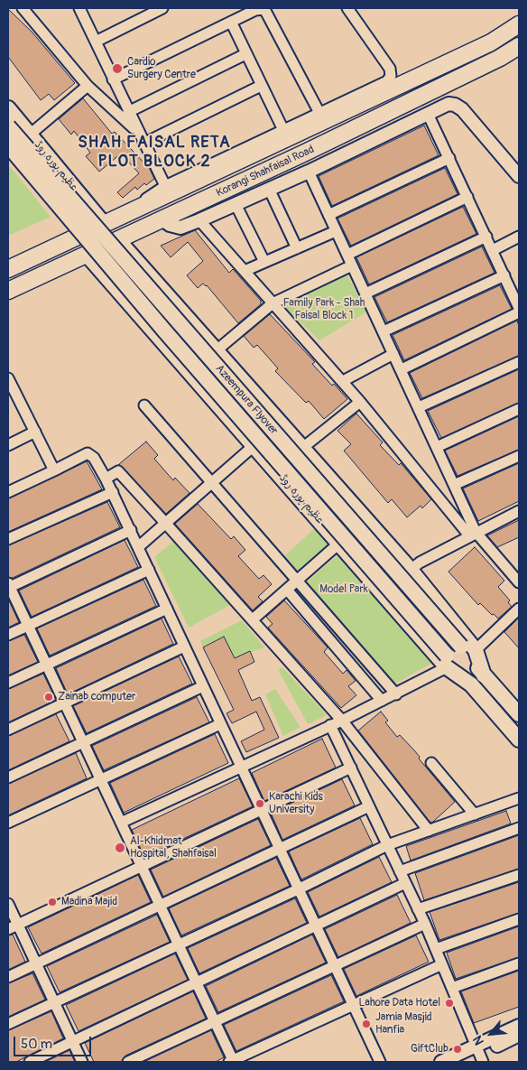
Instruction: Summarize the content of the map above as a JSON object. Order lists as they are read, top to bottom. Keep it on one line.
{"streets":{"main road":["عظیم پورہ روڈ","Korangi Shahfaisal Road","Azeempura Flyover"]},"crossings":[["عظیم پورہ روڈ","Korangi Shahfaisal Road"],["عظیم پورہ روڈ","Azeempura Flyover"]],"districts":["SHAH FAISAL RETA PLOT BLOCK 2"],"parks":["Family Park - Shah Faisal Block 1","Model Park"],"places":["Cardio Surgery Centre","Zainab computer","Karachi Kids University","Al-Khidmat Hospital, Shahfaisal","Madina Majid","Lahore Data Hotel","Jamia Masjid Hanfia","GiftClub"],"scale_bar":"50 m","north":"bottom left"}
